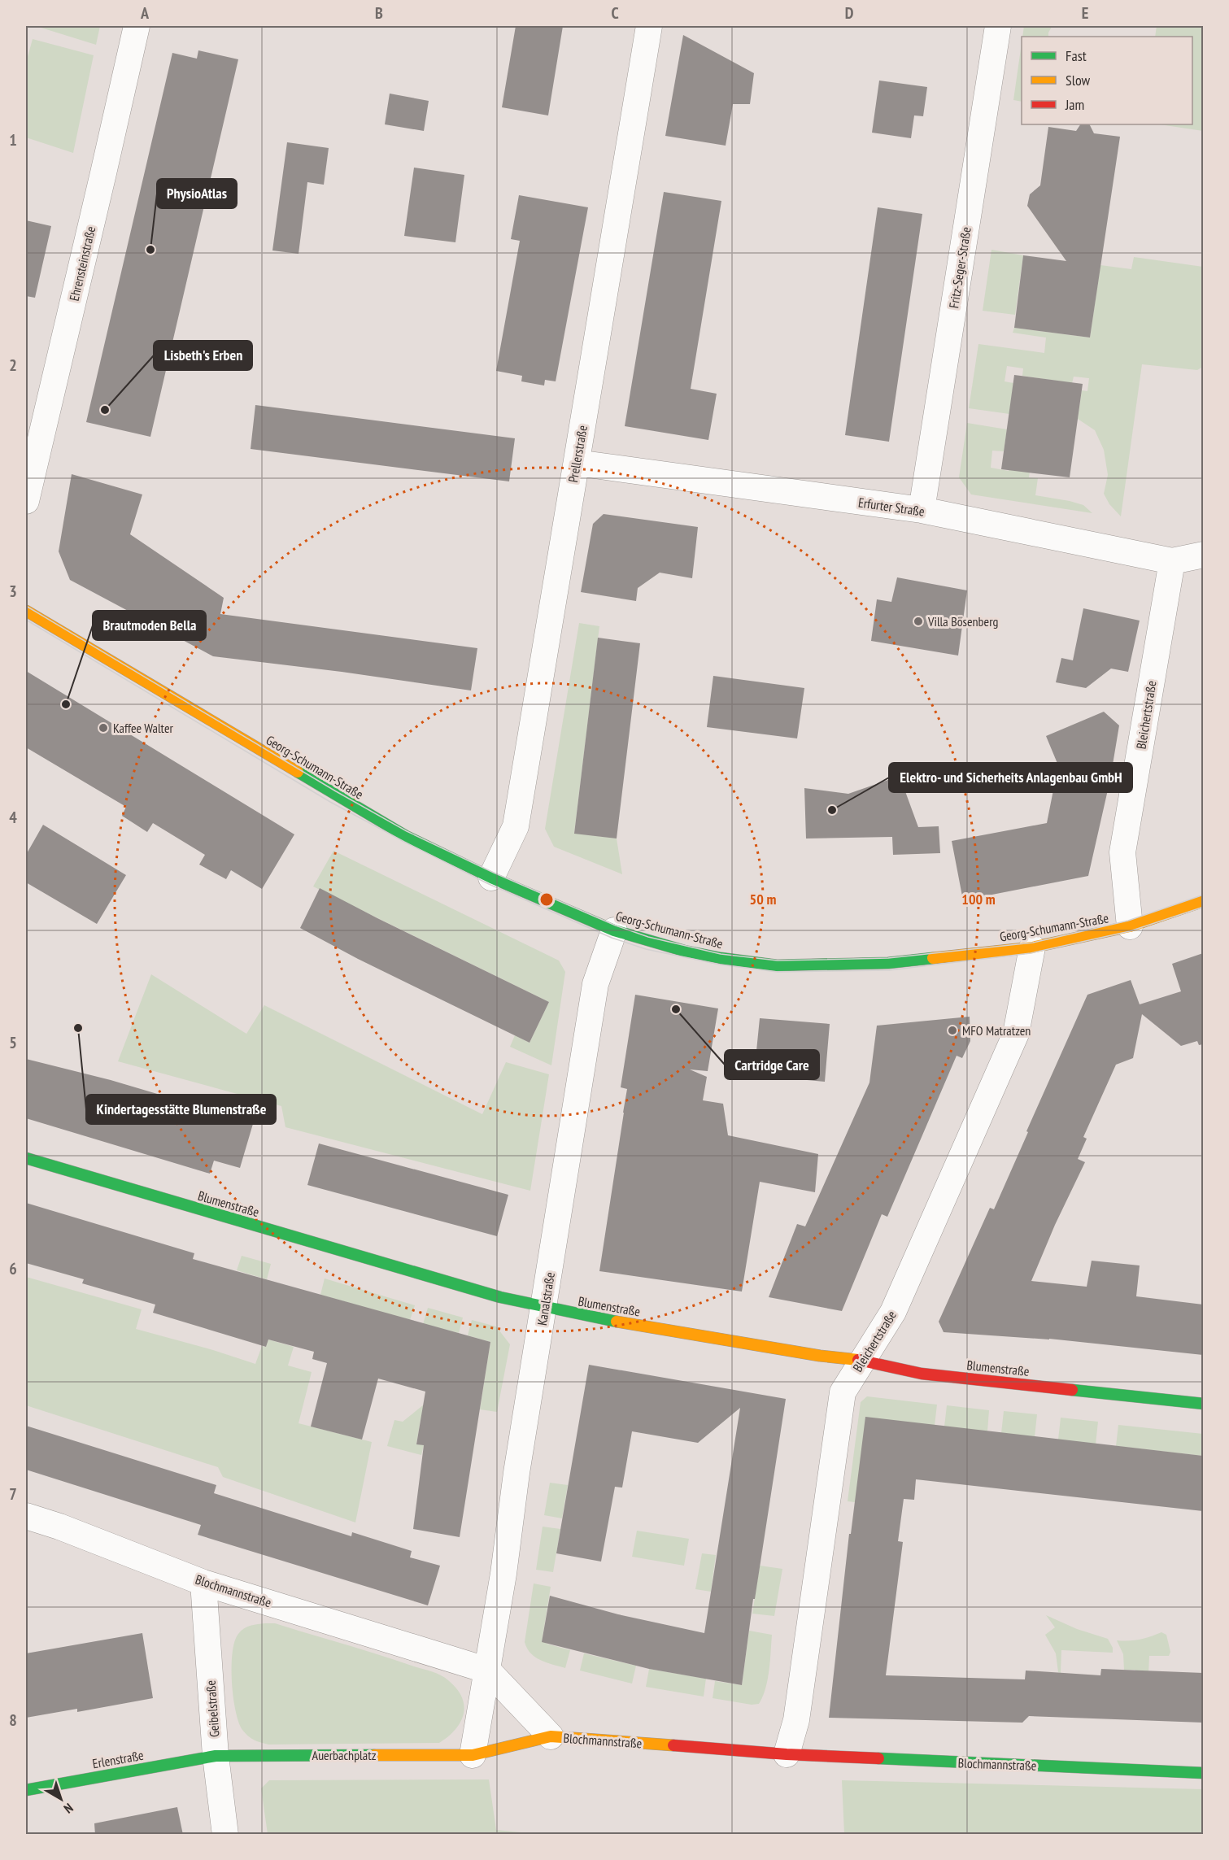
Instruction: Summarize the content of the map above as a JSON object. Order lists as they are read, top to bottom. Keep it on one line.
{"streets":{"street":["Ehrensteinstraße","Fritz-Seger-Straße","Prellerstraße","Erfurter Straße","Bleichertstraße","Georg-Schumann-Straße","Blumenstraße","Kanalstraße","Blochmannstraße","Geibelstraße","Auerbachplatz","Erlenstraße"]},"crossings":[["Fritz-Seger-Straße","Erfurter Straße"],["Prellerstraße","Erfurter Straße"],["Prellerstraße","Georg-Schumann-Straße"],["Erfurter Straße","Bleichertstraße"],["Bleichertstraße","Georg-Schumann-Straße"],["Bleichertstraße","Blumenstraße"],["Bleichertstraße","Blochmannstraße"],["Georg-Schumann-Straße","Kanalstraße"],["Blumenstraße","Kanalstraße"],["Kanalstraße","Blochmannstraße"],["Blochmannstraße","Geibelstraße"],["Blochmannstraße","Auerbachplatz"],["Geibelstraße","Auerbachplatz"],["Geibelstraße","Erlenstraße"],["Auerbachplatz","Erlenstraße"]],"places":["PhysioAtlas","Lisbeth's Erben","Villa Bösenberg","Brautmoden Bella","Kaffee Walter","Elektro- und Sicherheits Anlagenbau GmbH","Cartridge Care","Kindertagesstätte Blumenstraße","MFO Matratzen"],"legend":["Fast","Slow","Jam"],"north":"bottom right","grid":{"columns":["A","B","C","D","E"],"rows":["1","2","3","4","5","6","7","8"]},"rings":["50 m","100 m"]}
